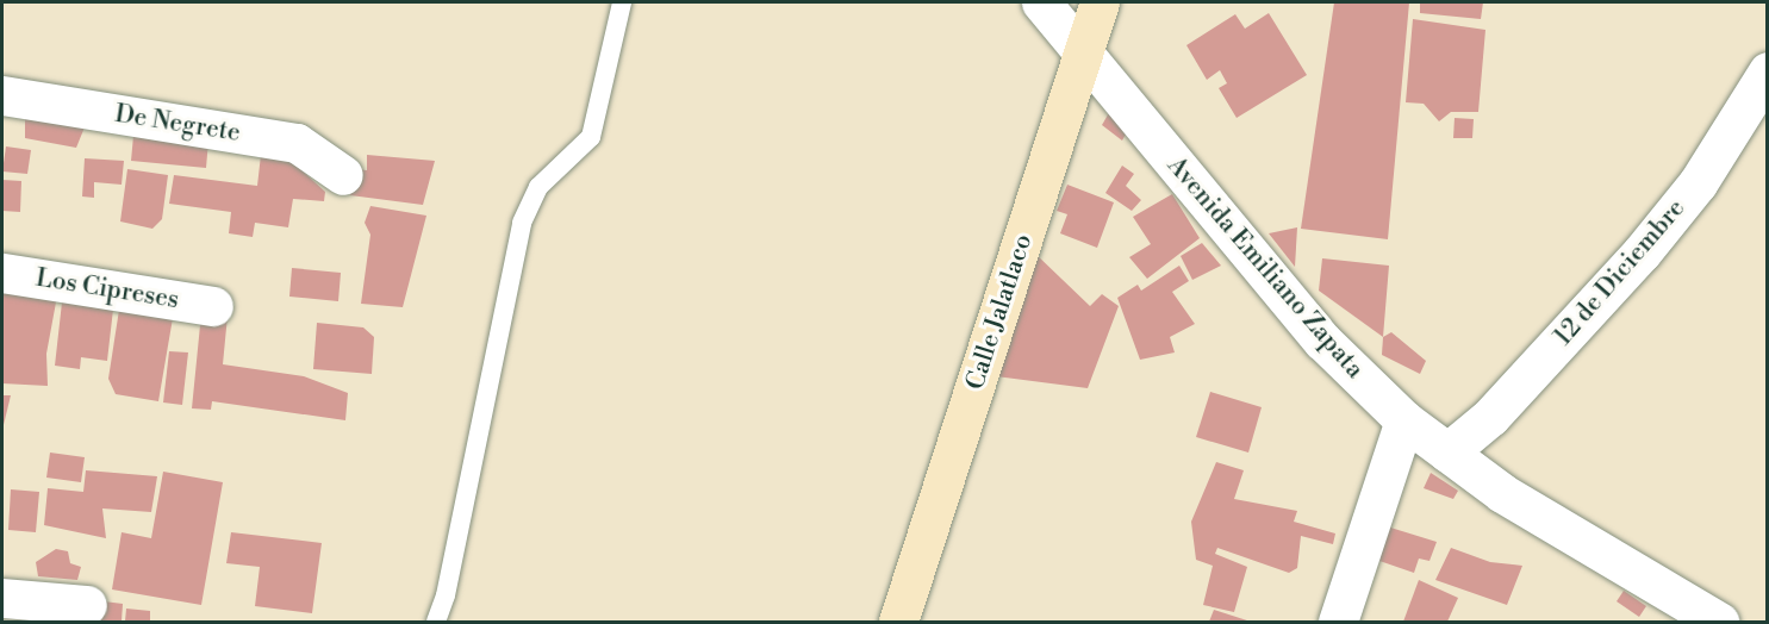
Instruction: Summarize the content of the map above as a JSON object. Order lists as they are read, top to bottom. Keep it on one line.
{"streets":{"main road":["Calle Jalatlaco"],"street":["De Negrete","Avenida Emiliano Zapata","12 de Diciembre","Los Cipreses"]},"crossings":[["Avenida Emiliano Zapata","12 de Diciembre"],["Avenida Emiliano Zapata","Calle Jalatlaco"]]}
